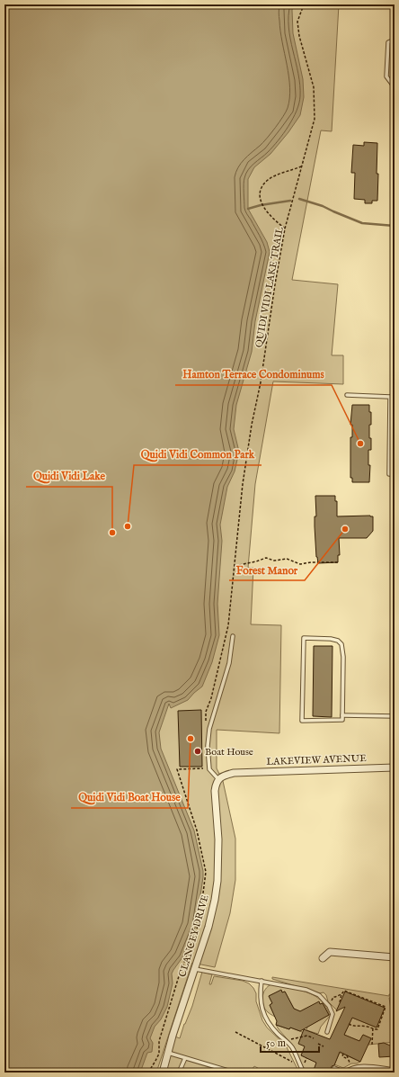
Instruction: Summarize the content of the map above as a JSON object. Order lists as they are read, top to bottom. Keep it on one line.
{"streets":{"street":["LAKEVIEW AVENUE","CLANCEY DRIVE"],"path":["QUIDI VIDI LAKE TRAIL"]},"crossings":[["LAKEVIEW AVENUE","CLANCEY DRIVE"]],"places":["Hamton Terrace Condominums","Quidi Vidi Common Park","Forest Manor","Quidi Vidi Lake","Quidi Vidi Boat House","Boat House"],"scale_bar":"50 m"}
